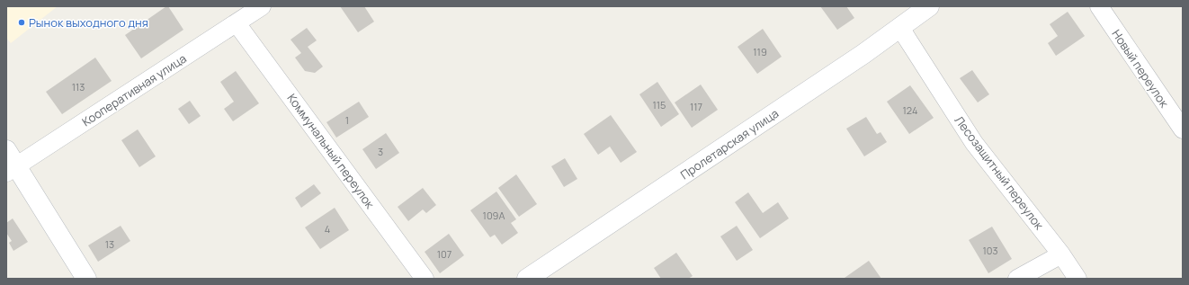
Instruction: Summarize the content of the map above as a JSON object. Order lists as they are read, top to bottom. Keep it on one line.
{"streets":{"street":["Новый переулок","Кооперативная улица","Пролетарская улица","Коммунальный переулок","Лесозащитный переулок"]},"crossings":[["Кооперативная улица","Коммунальный переулок"],["Пролетарская улица","Лесозащитный переулок"]],"places":["Рынок выходного дня"],"house_numbers":["119","113","115","117","124","1","3","109А","4","13","103","107"]}
